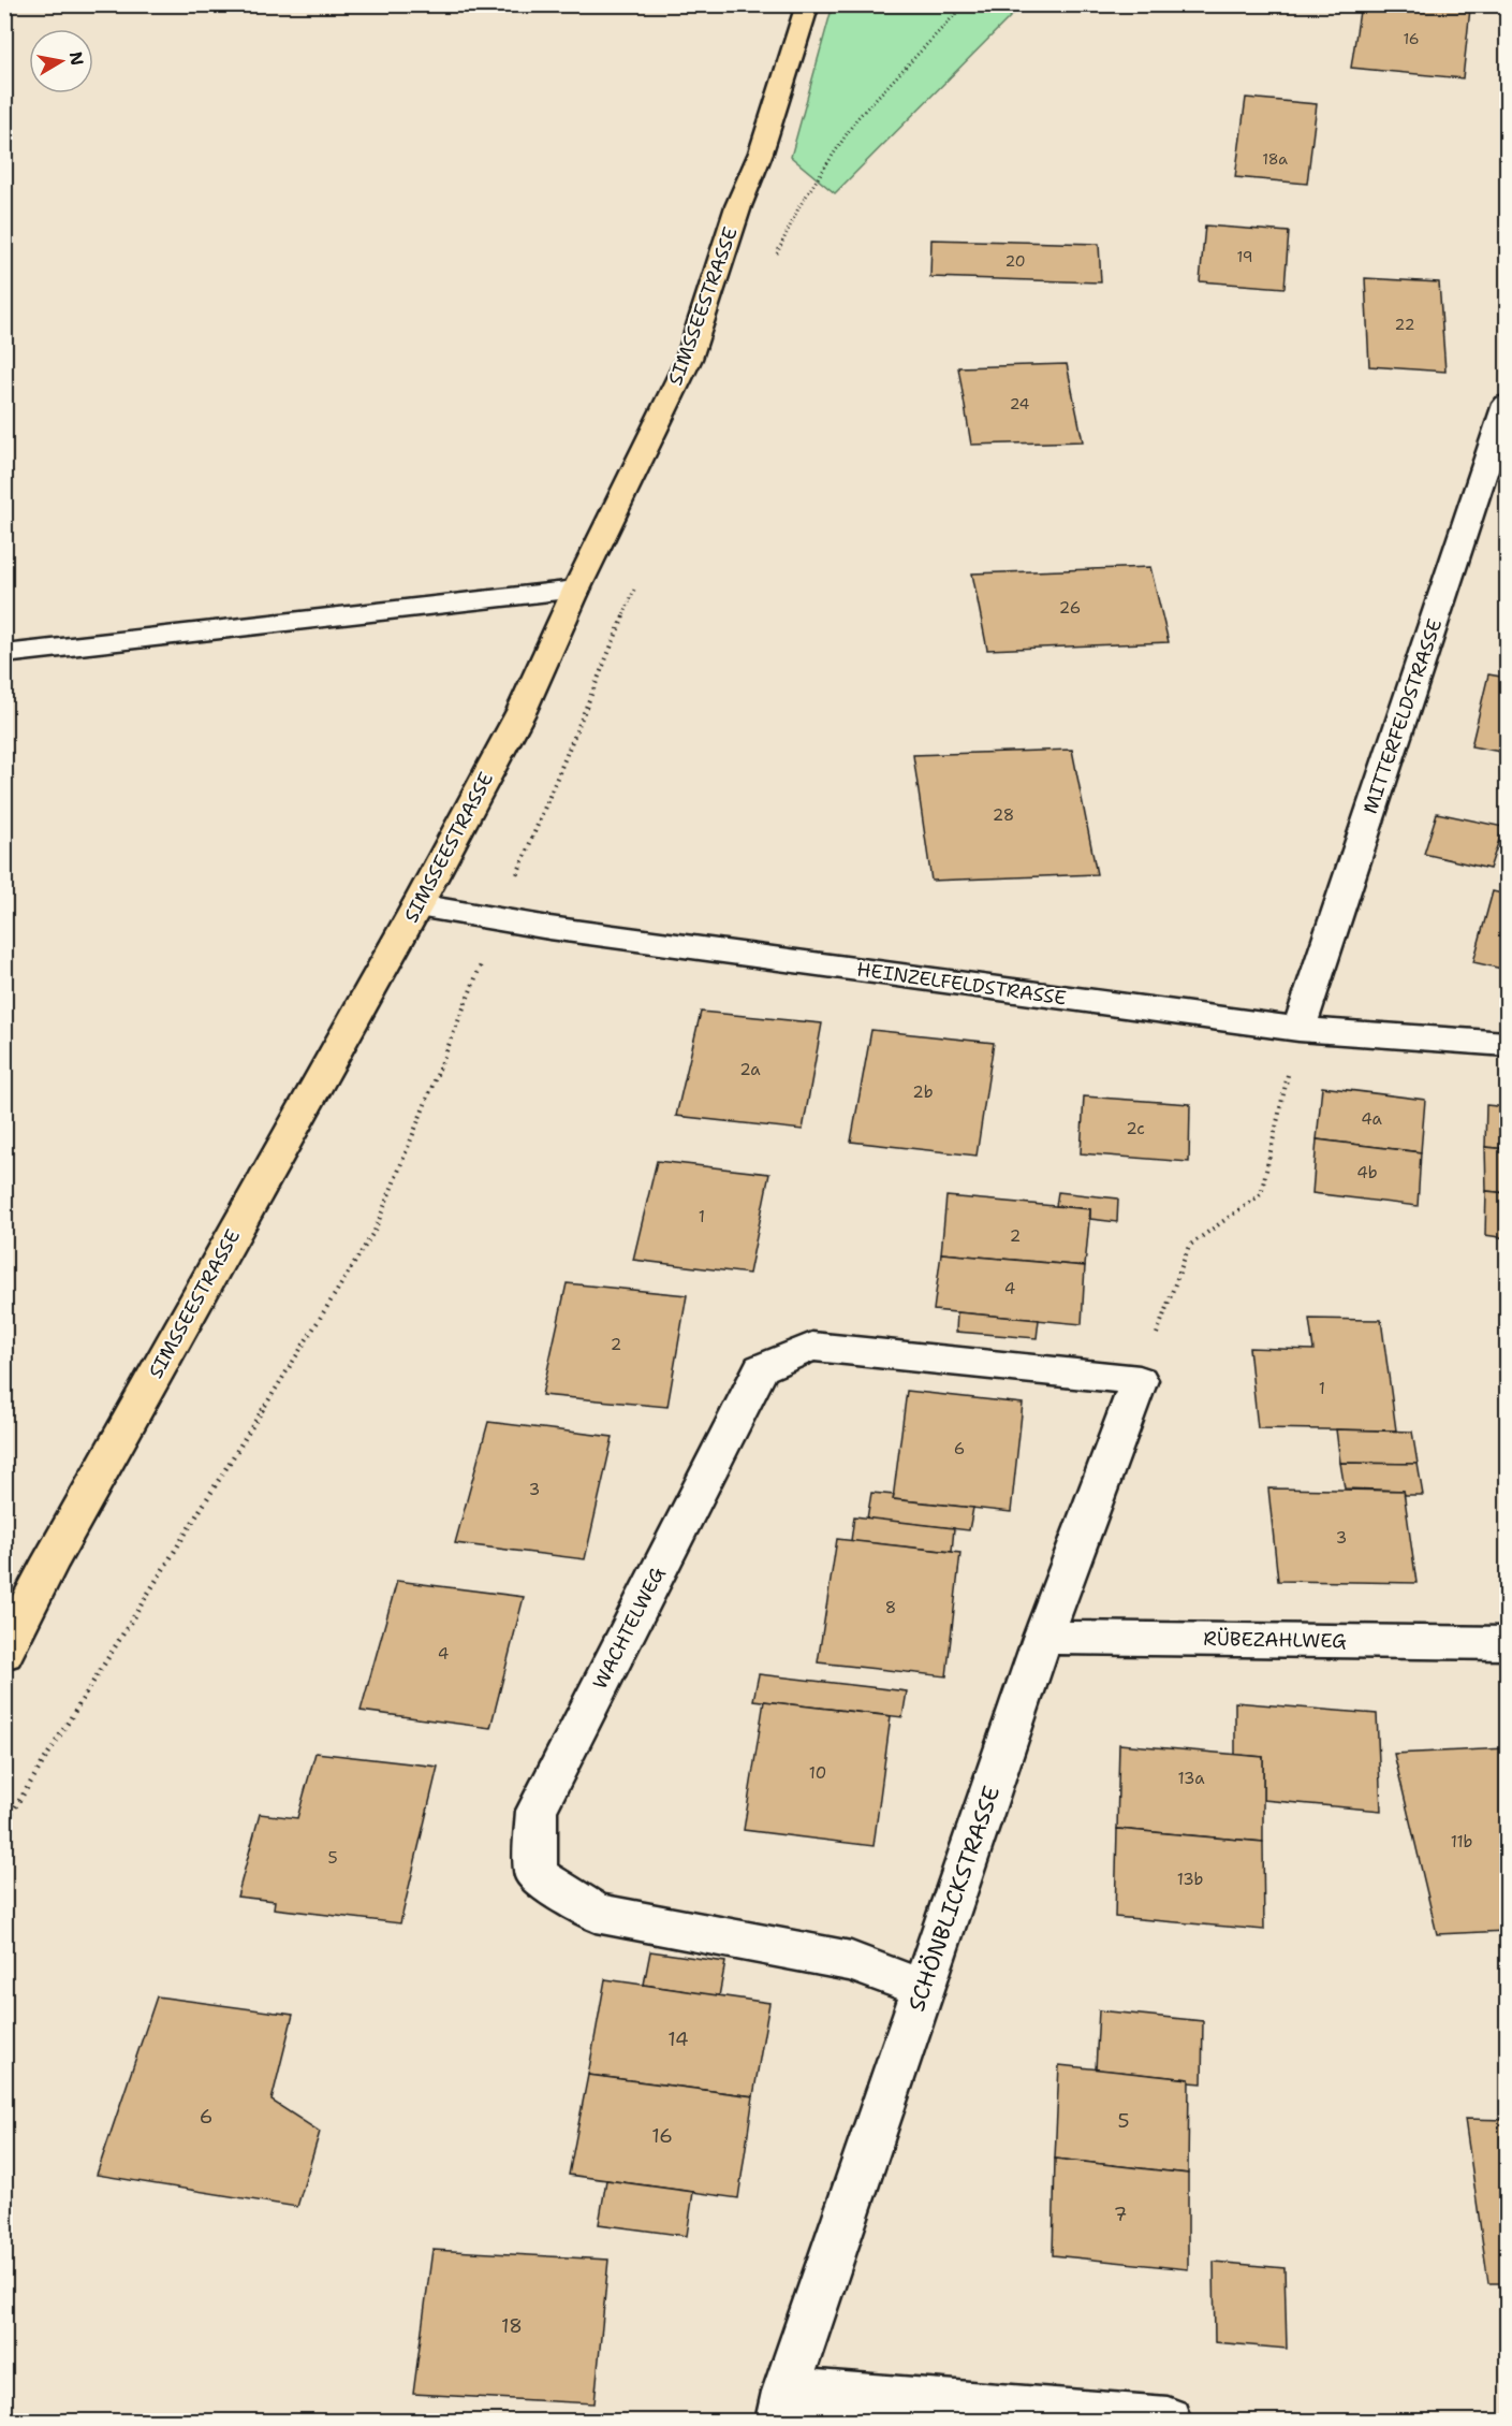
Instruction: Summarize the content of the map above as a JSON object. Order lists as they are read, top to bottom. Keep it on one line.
{"streets":{"main road":["SIMSSEESTRASSE"],"street":["MITTERFELDSTRASSE","HEINZELFELDSTRASSE","WACHTELWEG","RÜBEZAHLWEG","SCHÖNBLICKSTRASSE"]},"crossings":[["SIMSSEESTRASSE","HEINZELFELDSTRASSE"],["MITTERFELDSTRASSE","HEINZELFELDSTRASSE"],["WACHTELWEG","SCHÖNBLICKSTRASSE"],["RÜBEZAHLWEG","SCHÖNBLICKSTRASSE"]],"house_numbers":["16","18a","19","20","22","24","26","28","2a","2b","4a","2c","4b","1","2","4","2","1","6","3","3","8","4","10","13a","11b","5","13b","14","6","5","16","7","18"],"north":"right"}
